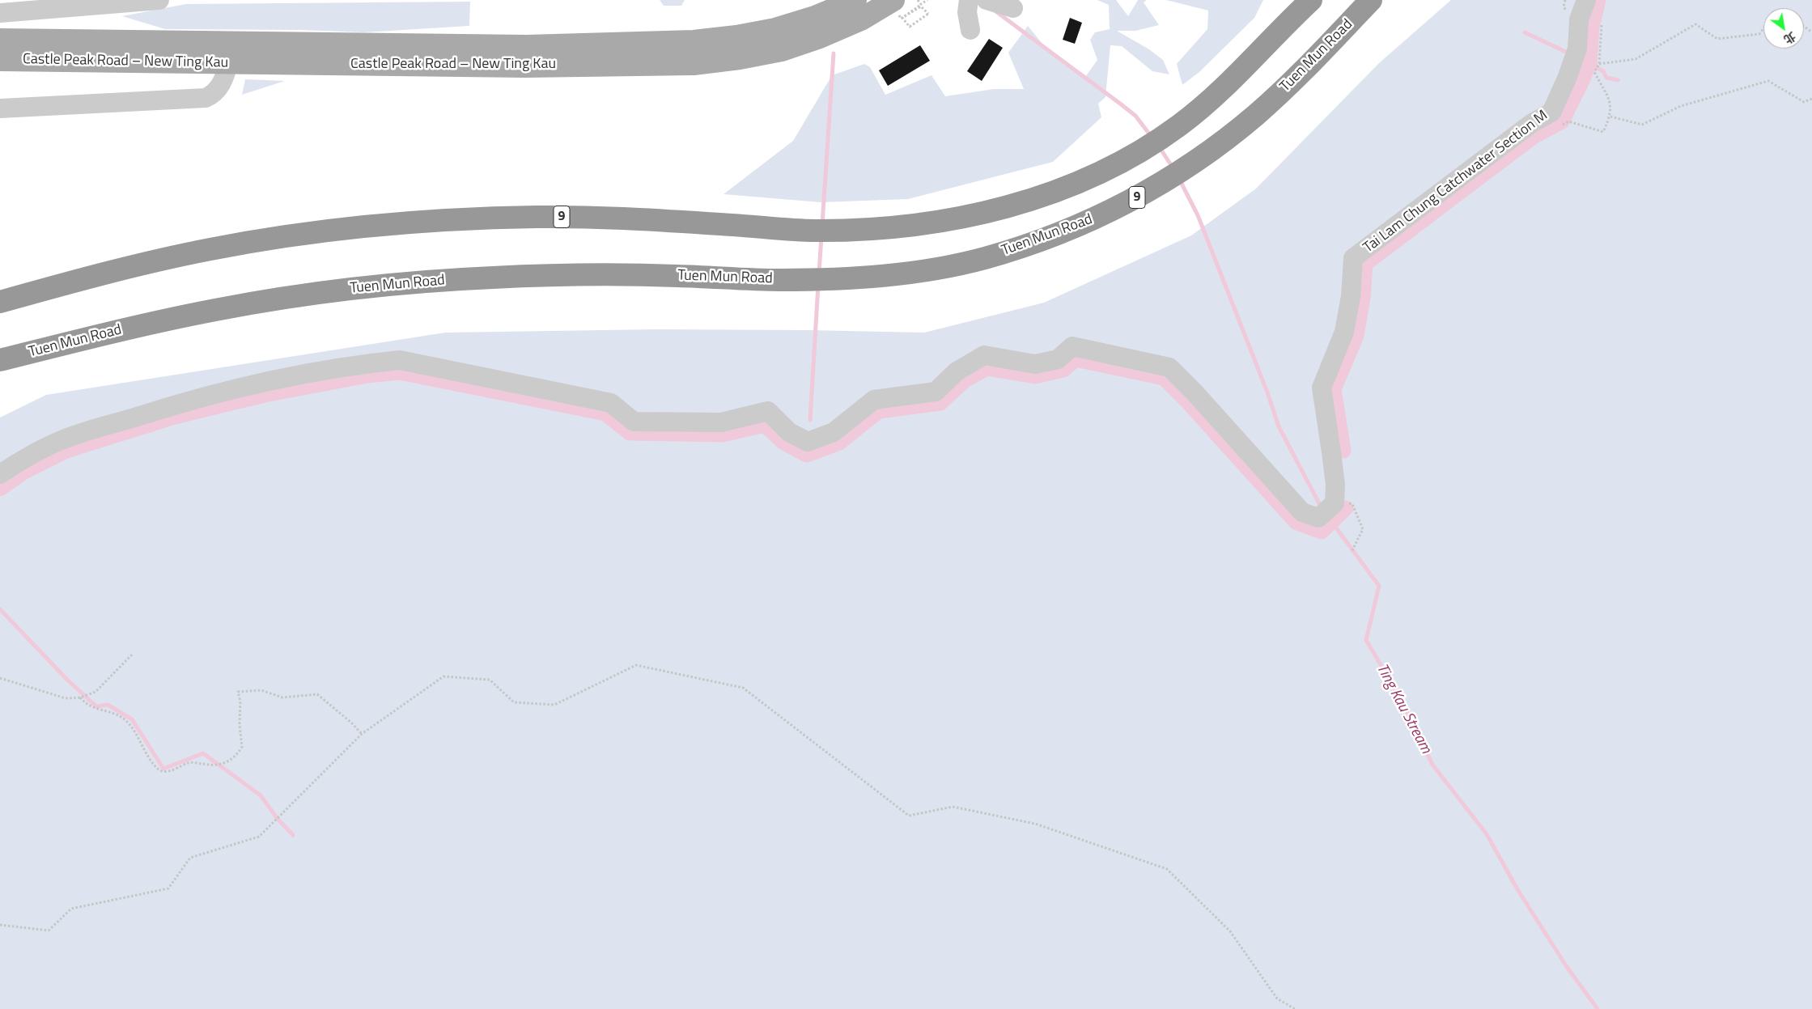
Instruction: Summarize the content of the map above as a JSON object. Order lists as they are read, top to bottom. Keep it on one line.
{"streets":{"highway":["Tuen Mun Road","9"],"main road":["Castle Peak Road – New Ting Kau"],"street":["Tai Lam Chung Catchwater Section M"]},"water":["Ting Kau Stream"],"north":"bottom right"}
